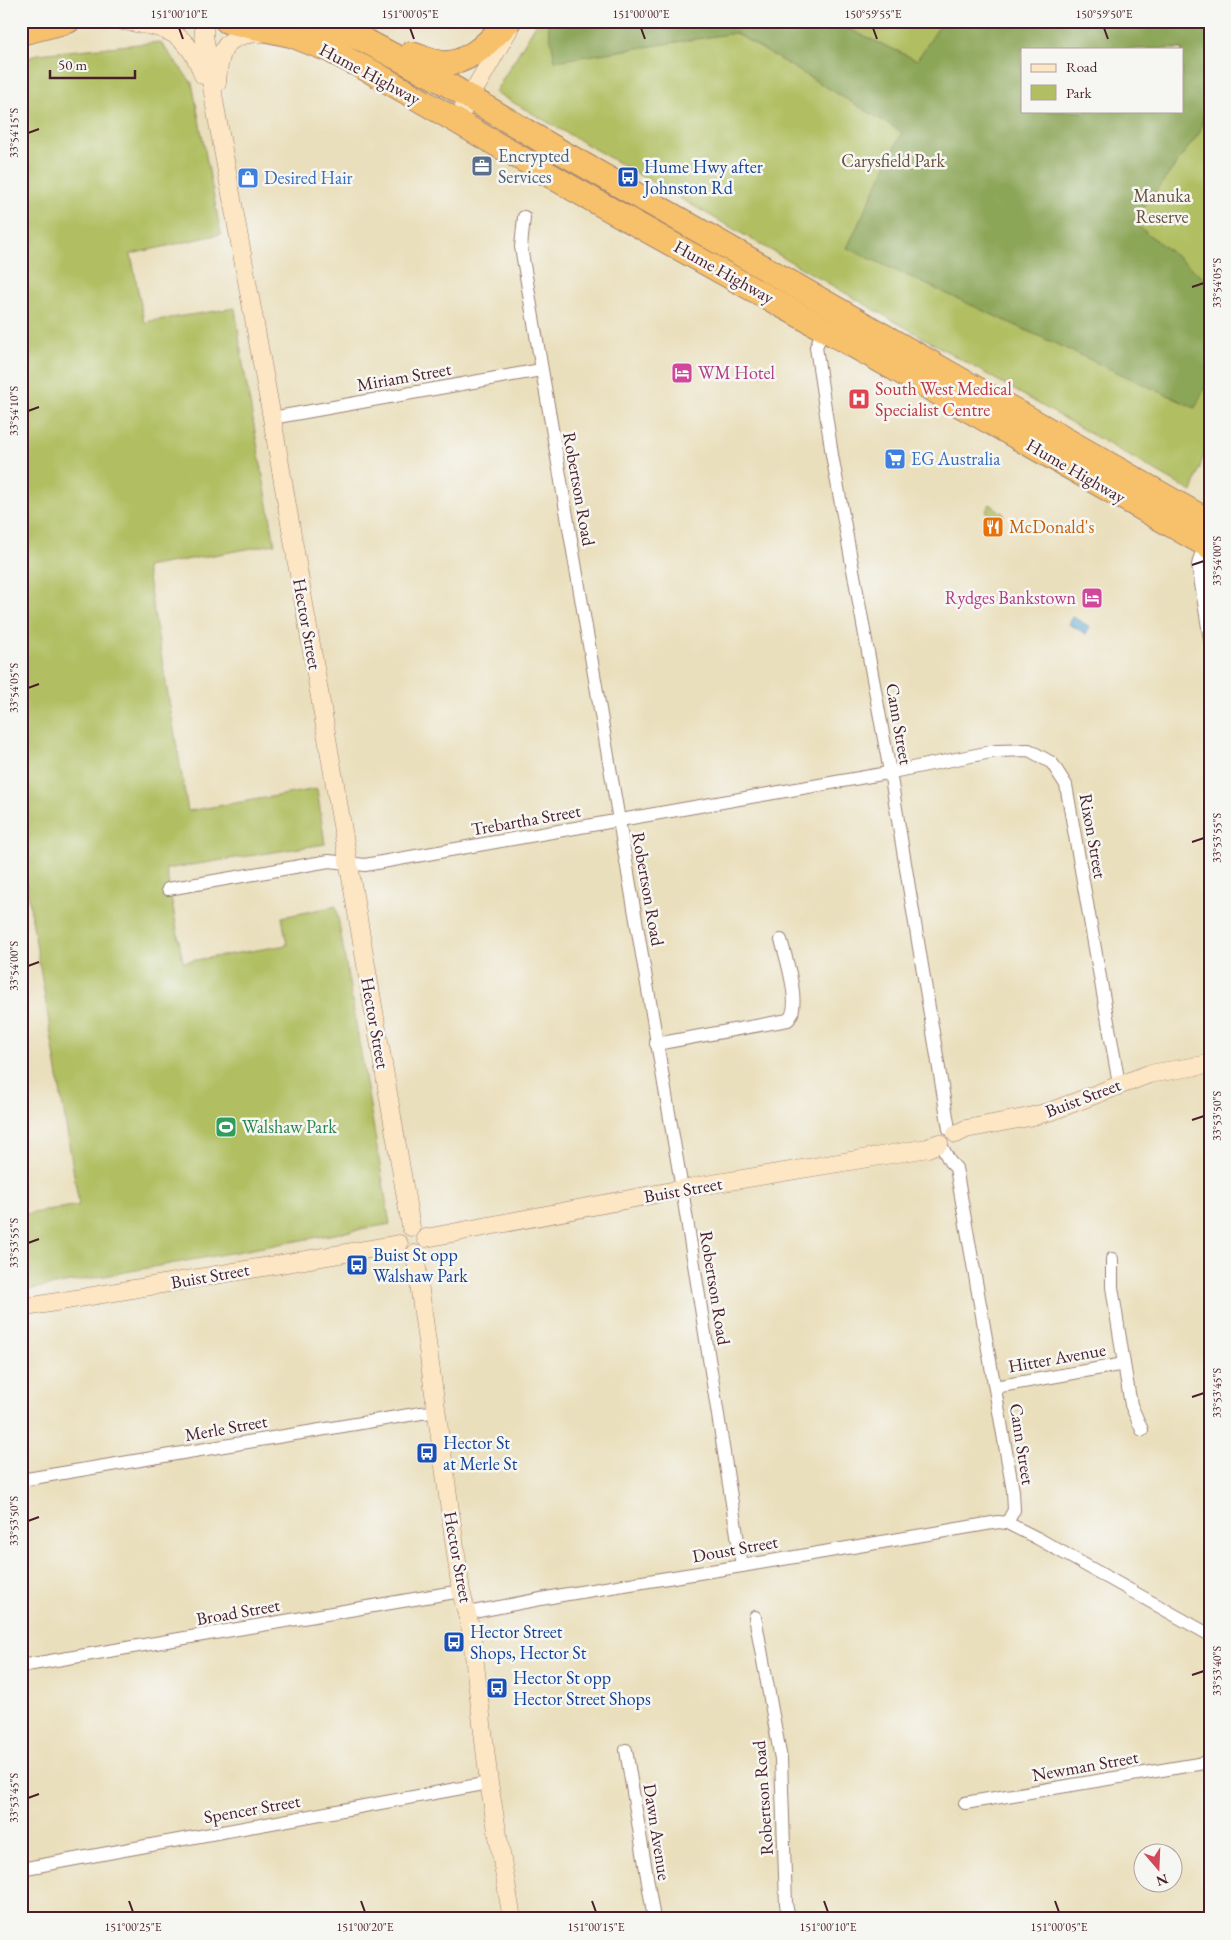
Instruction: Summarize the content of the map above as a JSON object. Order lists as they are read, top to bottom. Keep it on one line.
{"streets":{"highway":["Hume Highway"],"main road":["Hector Street","Buist Street"],"street":["Miriam Street","Robertson Road","Cann Street","Trebartha Street","Rixon Street","Hitter Avenue","Merle Street","Doust Street","Broad Street","Newman Street","Spencer Street","Dawn Avenue"]},"crossings":[["Hume Highway","Cann Street"],["Miriam Street","Robertson Road"],["Miriam Street","Hector Street"],["Robertson Road","Trebartha Street"],["Robertson Road","Buist Street"],["Robertson Road","Doust Street"],["Hector Street","Trebartha Street"],["Hector Street","Buist Street"],["Hector Street","Merle Street"],["Hector Street","Doust Street"],["Hector Street","Broad Street"],["Hector Street","Spencer Street"],["Cann Street","Trebartha Street"],["Cann Street","Rixon Street"],["Cann Street","Buist Street"],["Cann Street","Hitter Avenue"],["Cann Street","Doust Street"],["Trebartha Street","Rixon Street"],["Rixon Street","Buist Street"]],"parks":["Carysfield Park","Manuka Reserve"],"places":{"office":["Encrypted Services"],"bus stop":["Hume Hwy after Johnston Rd","Buist St opp Walshaw Park","Hector St at Merle St","Hector Street Shops, Hector St","Hector St opp Hector Street Shops"],"shop":["Desired Hair"],"hotel":["WM Hotel","Rydges Bankstown"],"hospital":["South West Medical Specialist Centre"],"supermarket":["EG Australia"],"restaurant":["McDonald's"],"sports":["Walshaw Park"]},"legend":["Road","Park"],"scale_bar":"50 m","north":"bottom","coordinates":["151°00'10\"E","151°00'05\"E","151°00'00\"E","150°59'55\"E","150°59'50\"E","33°54'15\"S","33°54'05\"S","33°54'10\"S","33°54'00\"S","33°53'55\"S","33°53'50\"S","33°53'45\"S","33°53'40\"S","151°00'25\"E","151°00'20\"E","151°00'15\"E"]}
